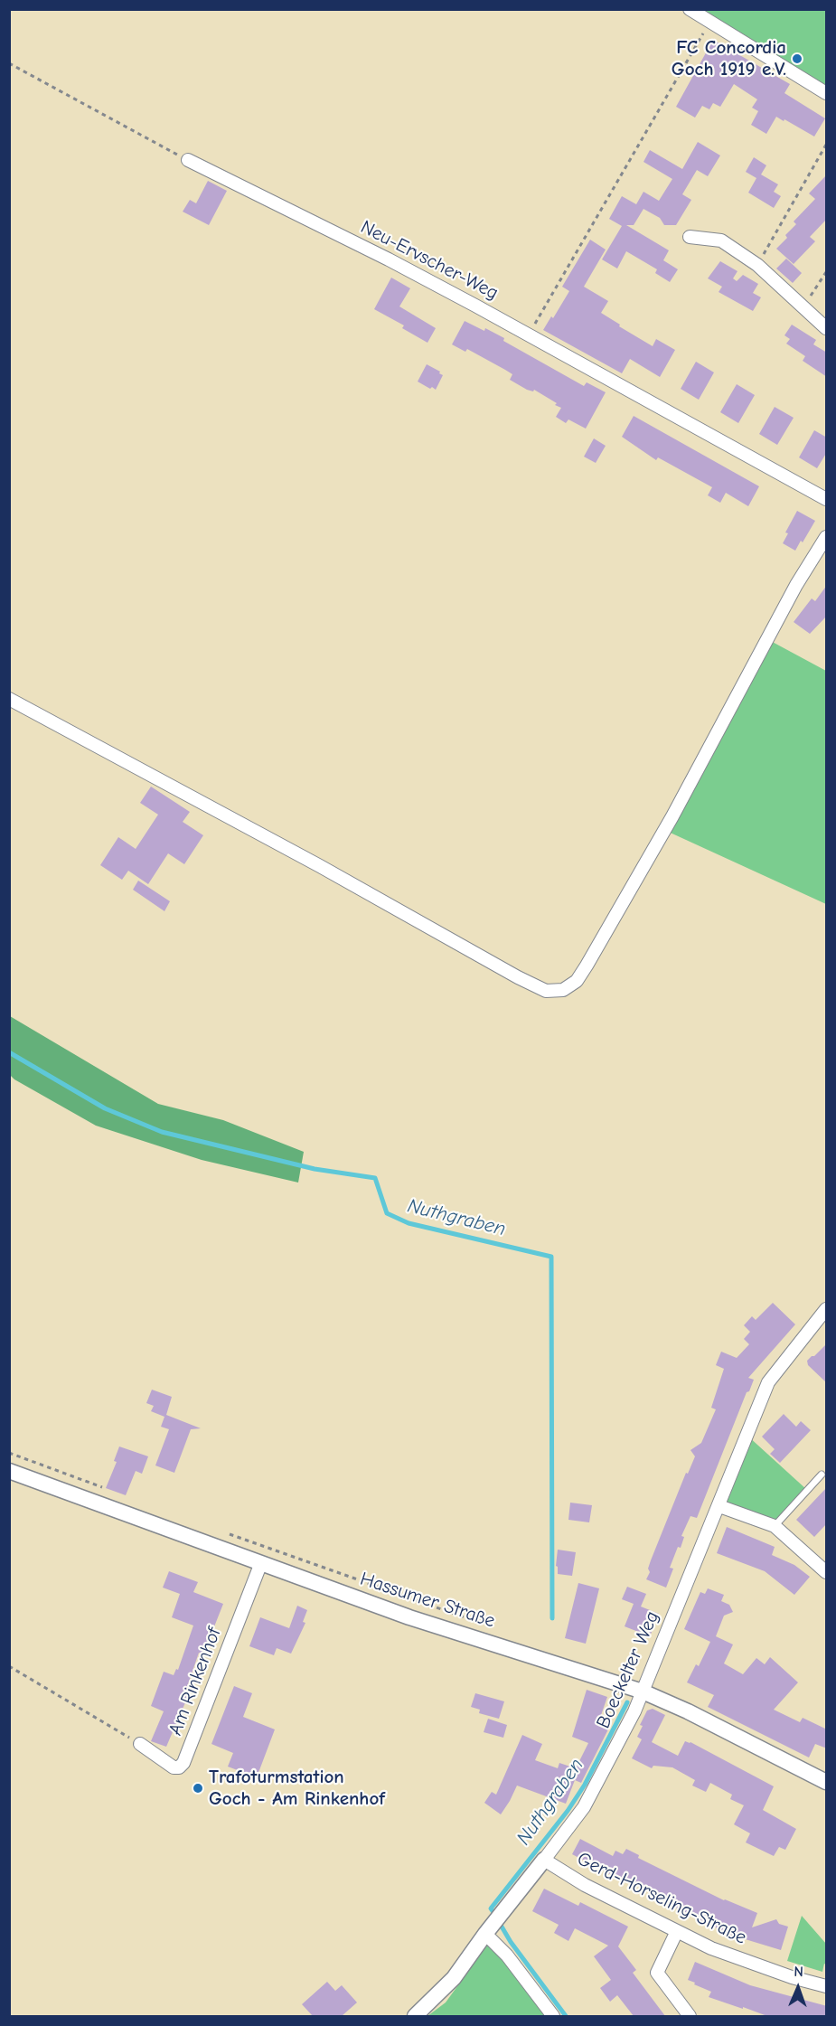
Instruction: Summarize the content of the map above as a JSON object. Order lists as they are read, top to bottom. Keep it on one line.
{"streets":{"street":["Neu-Ervscher-Weg","Hassumer Straße","Boeckelter Weg","Am Rinkenhof","Gerd-Horseling-Straße"]},"crossings":[["Hassumer Straße","Boeckelter Weg"],["Hassumer Straße","Am Rinkenhof"],["Boeckelter Weg","Gerd-Horseling-Straße"]],"water":["Nuthgraben"],"places":["FC Concordia Goch 1919 e.V.","Trafoturmstation Goch - Am Rinkenhof"],"north":"top"}
